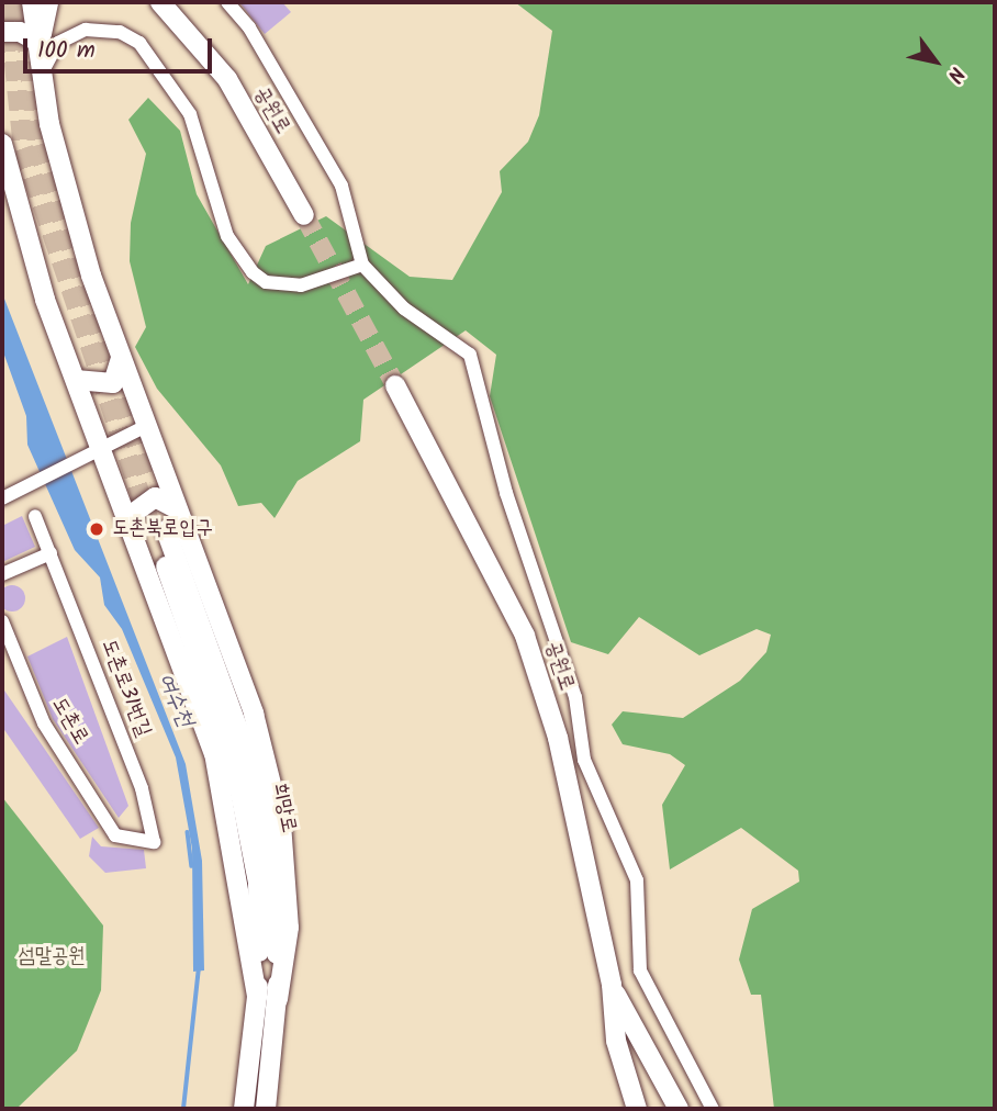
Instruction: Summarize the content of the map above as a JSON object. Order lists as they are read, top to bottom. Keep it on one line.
{"streets":{"main road":["공원로","희망로"],"street":["도촌로31번길","도촌로"]},"crossings":[["도촌로31번길","도촌로"]],"water":["여수천"],"parks":["섬말공원"],"places":["도촌북로입구"],"scale_bar":"100 m","north":"bottom right"}
